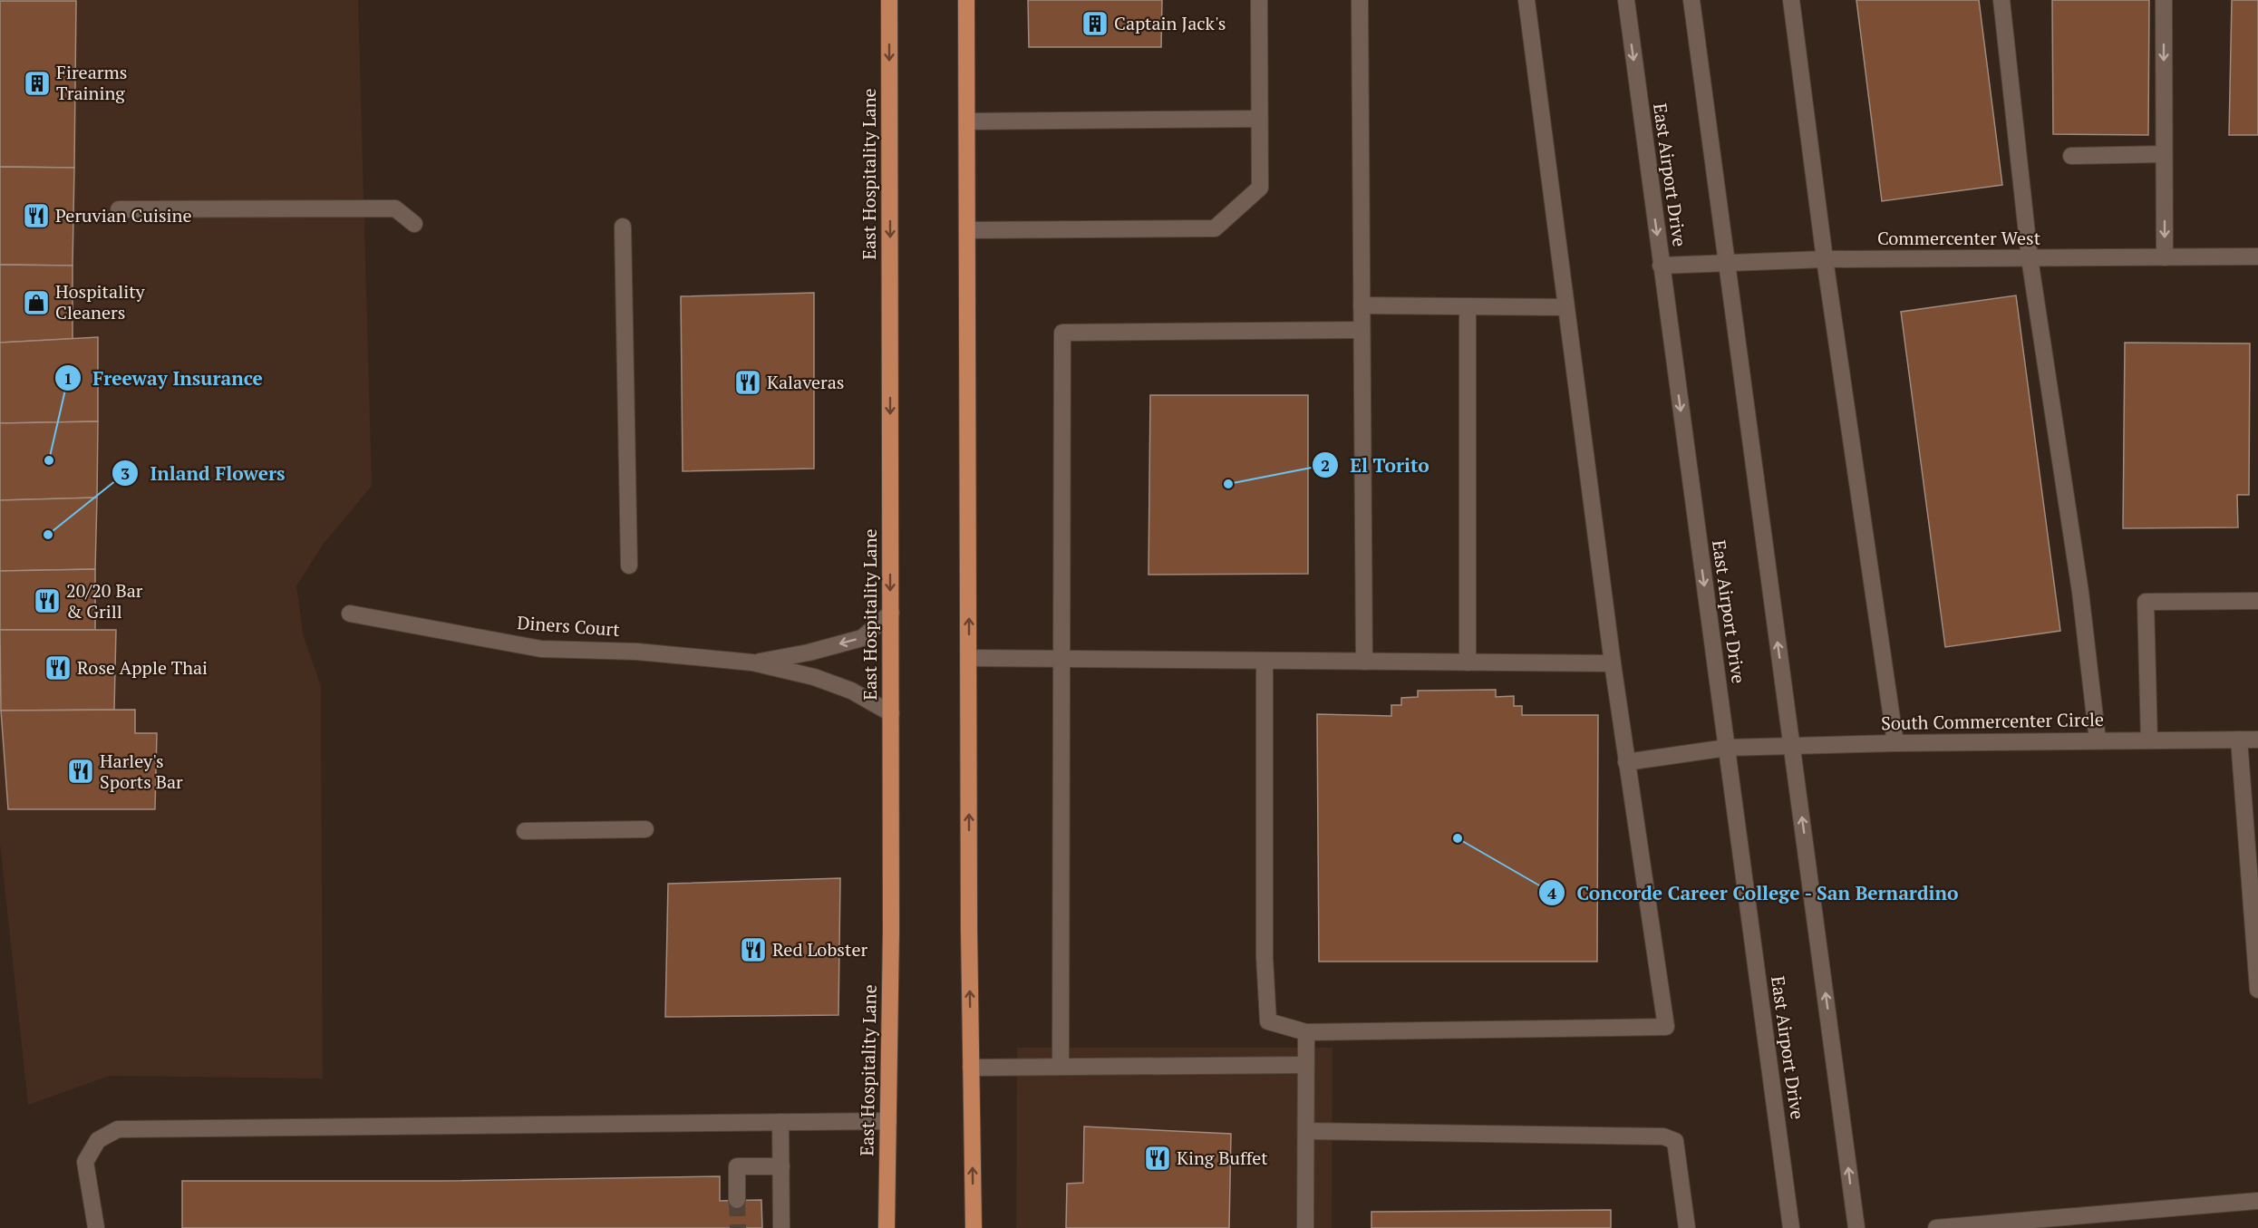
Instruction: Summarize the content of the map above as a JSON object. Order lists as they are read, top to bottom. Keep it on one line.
{"streets":{"main road":["East Hospitality Lane"],"street":["East Airport Drive","Commercenter West","Diners Court","South Commercenter Circle"]},"crossings":[["East Hospitality Lane","Diners Court"],["East Airport Drive","Commercenter West"],["East Airport Drive","South Commercenter Circle"]],"places":{"building":["Captain Jack's","Firearms Training"],"restaurant":["Peruvian Cuisine","Kalaveras","20/20 Bar & Grill","Rose Apple Thai","Harley's Sports Bar","Red Lobster","King Buffet"],"shop":["Hospitality Cleaners"],"other":["Freeway Insurance","El Torito","Inland Flowers","Concorde Career College - San Bernardino"]}}
